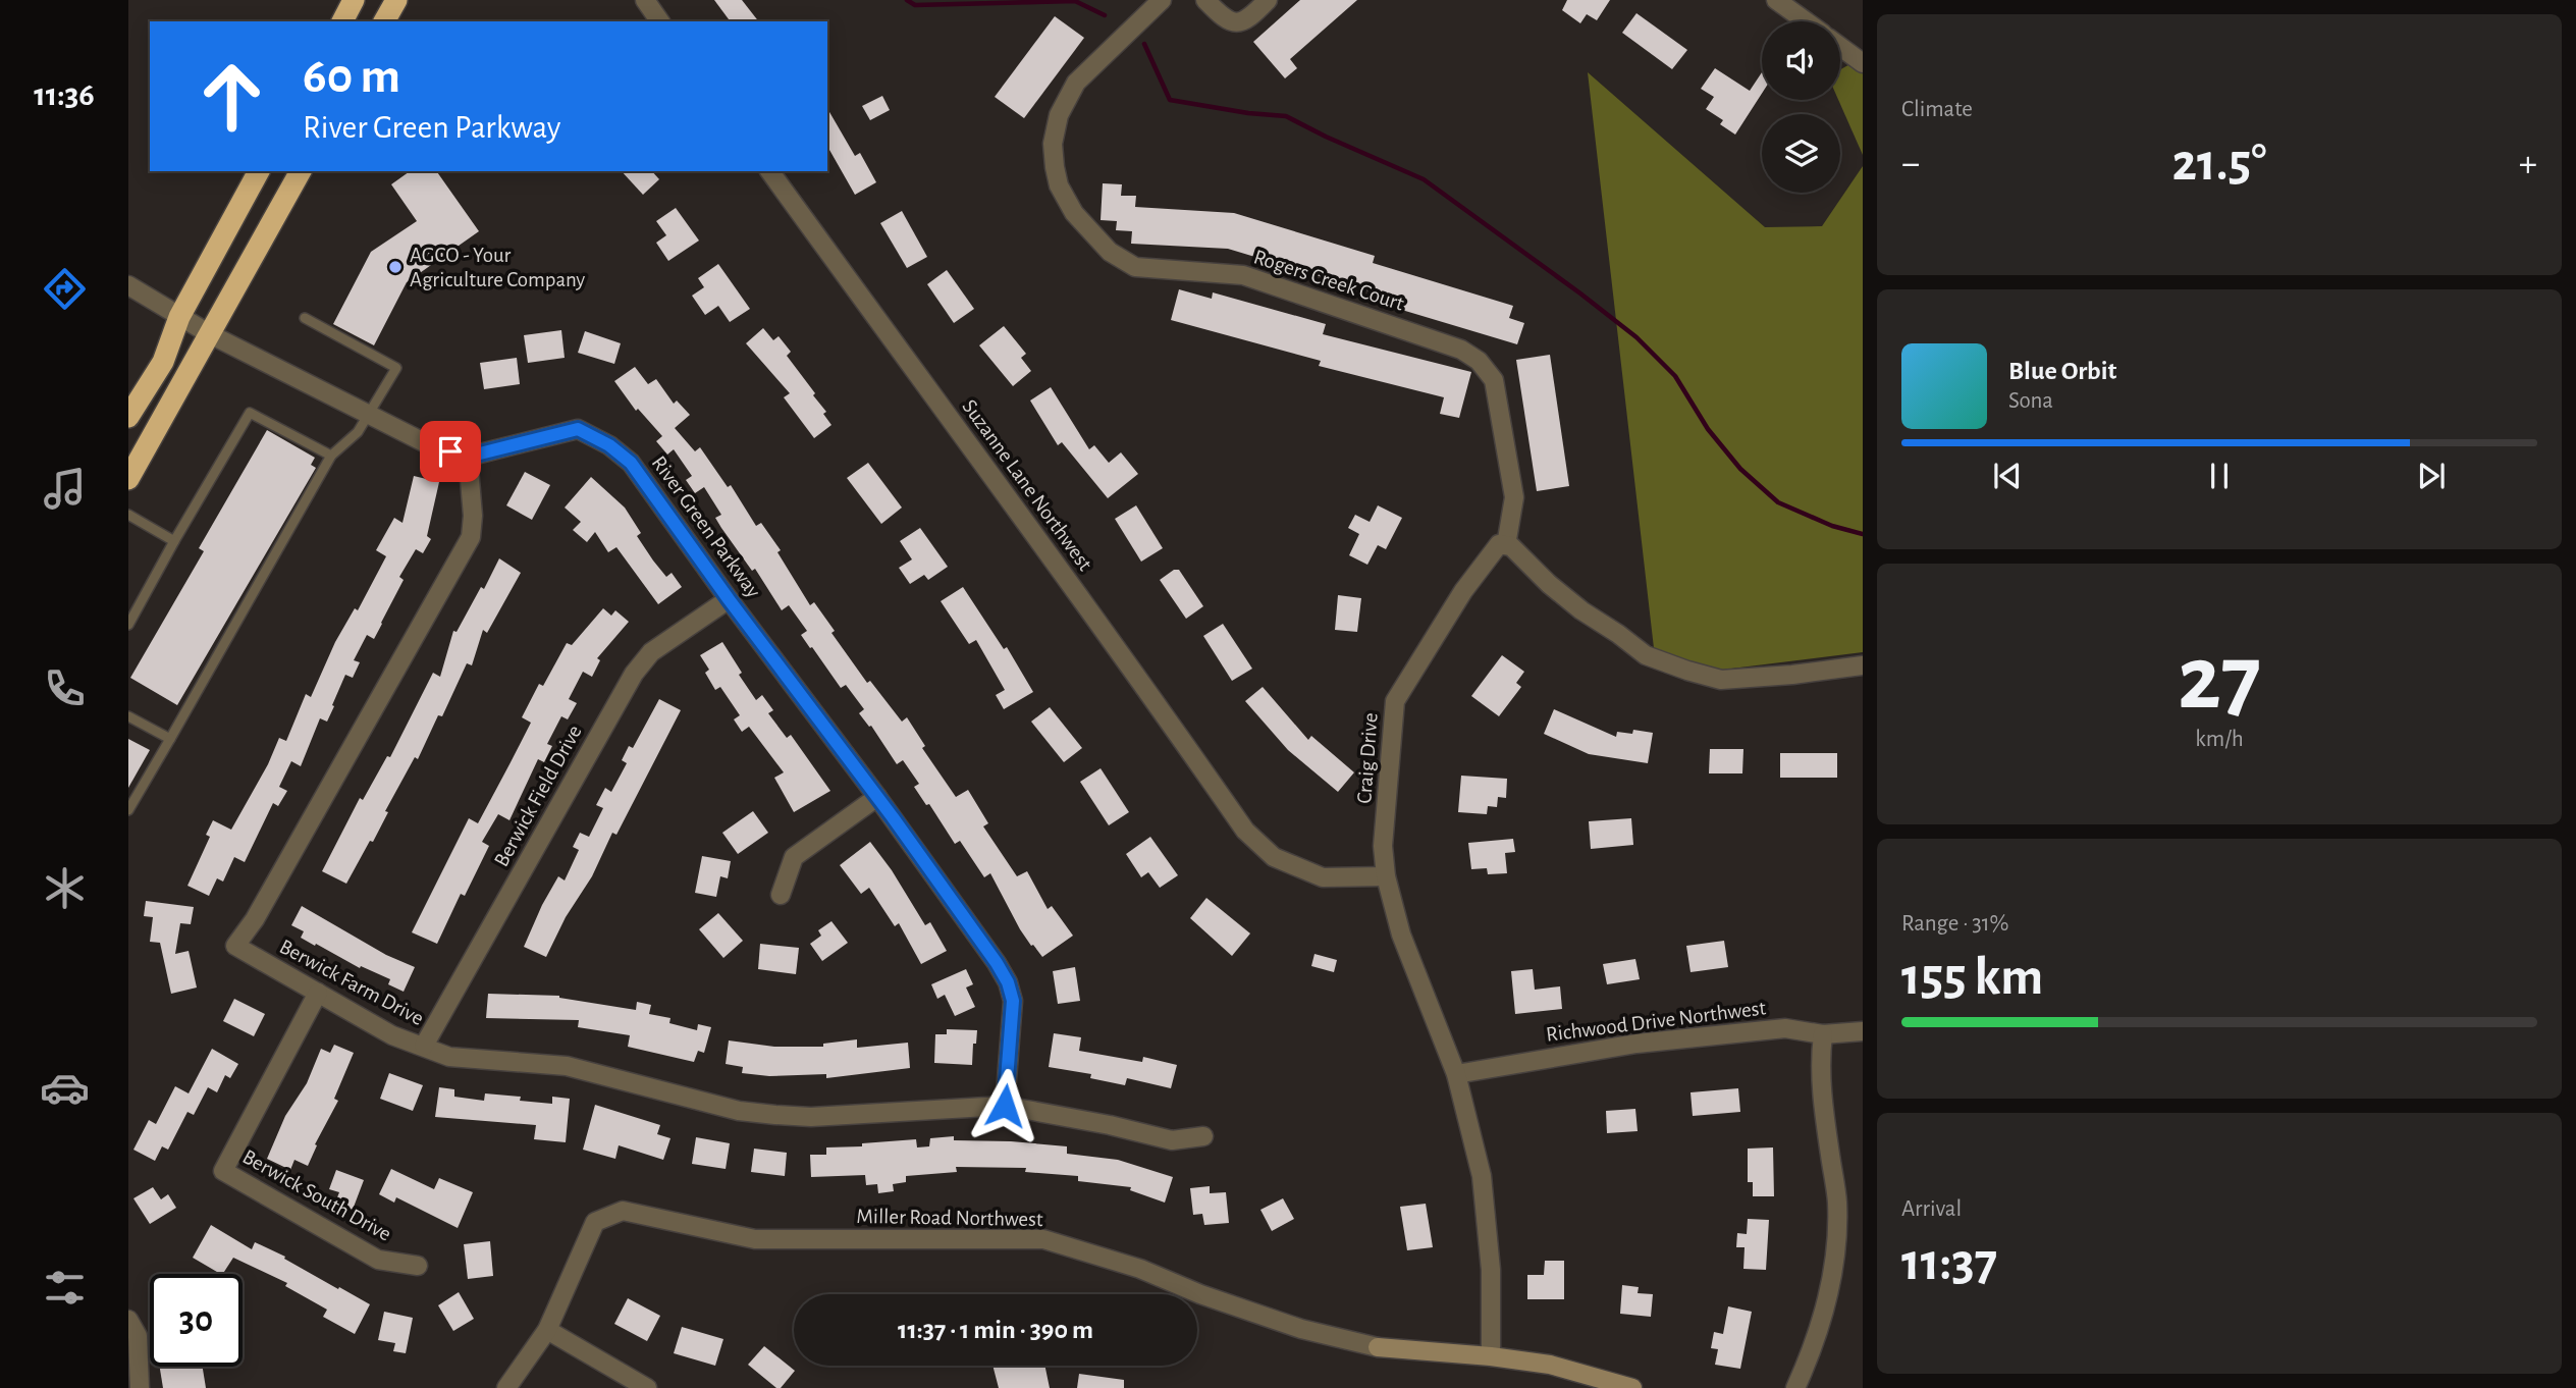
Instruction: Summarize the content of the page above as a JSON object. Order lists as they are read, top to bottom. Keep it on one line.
{"streets":{"street":["Rogers Creek Court","Suzanne Lane Northwest","River Green Parkway","Craig Drive","Berwick Field Drive","Berwick Farm Drive","Richwood Drive Northwest","Berwick South Drive","Miller Road Northwest"]},"crossings":[["Rogers Creek Court","Craig Drive"],["Suzanne Lane Northwest","Craig Drive"],["River Green Parkway","Berwick Field Drive"],["River Green Parkway","Berwick Farm Drive"],["Craig Drive","Richwood Drive Northwest"],["Craig Drive","Miller Road Northwest"],["Berwick Field Drive","Berwick Farm Drive"],["Berwick Farm Drive","Berwick South Drive"]],"places":["AGCO - Your Agriculture Company"],"page":{"tabs":"11:36","tile":["Climate",["27","km/h"],["Range · 31%","155 km"],["Arrival","11:37"]],"turn":["60 m","River Green Parkway"],"heat":["−","21.5°","+"],"song":["Blue Orbit","Sona"],"limit":"30","trip":"11:37 · 1 min · 390 m"}}
